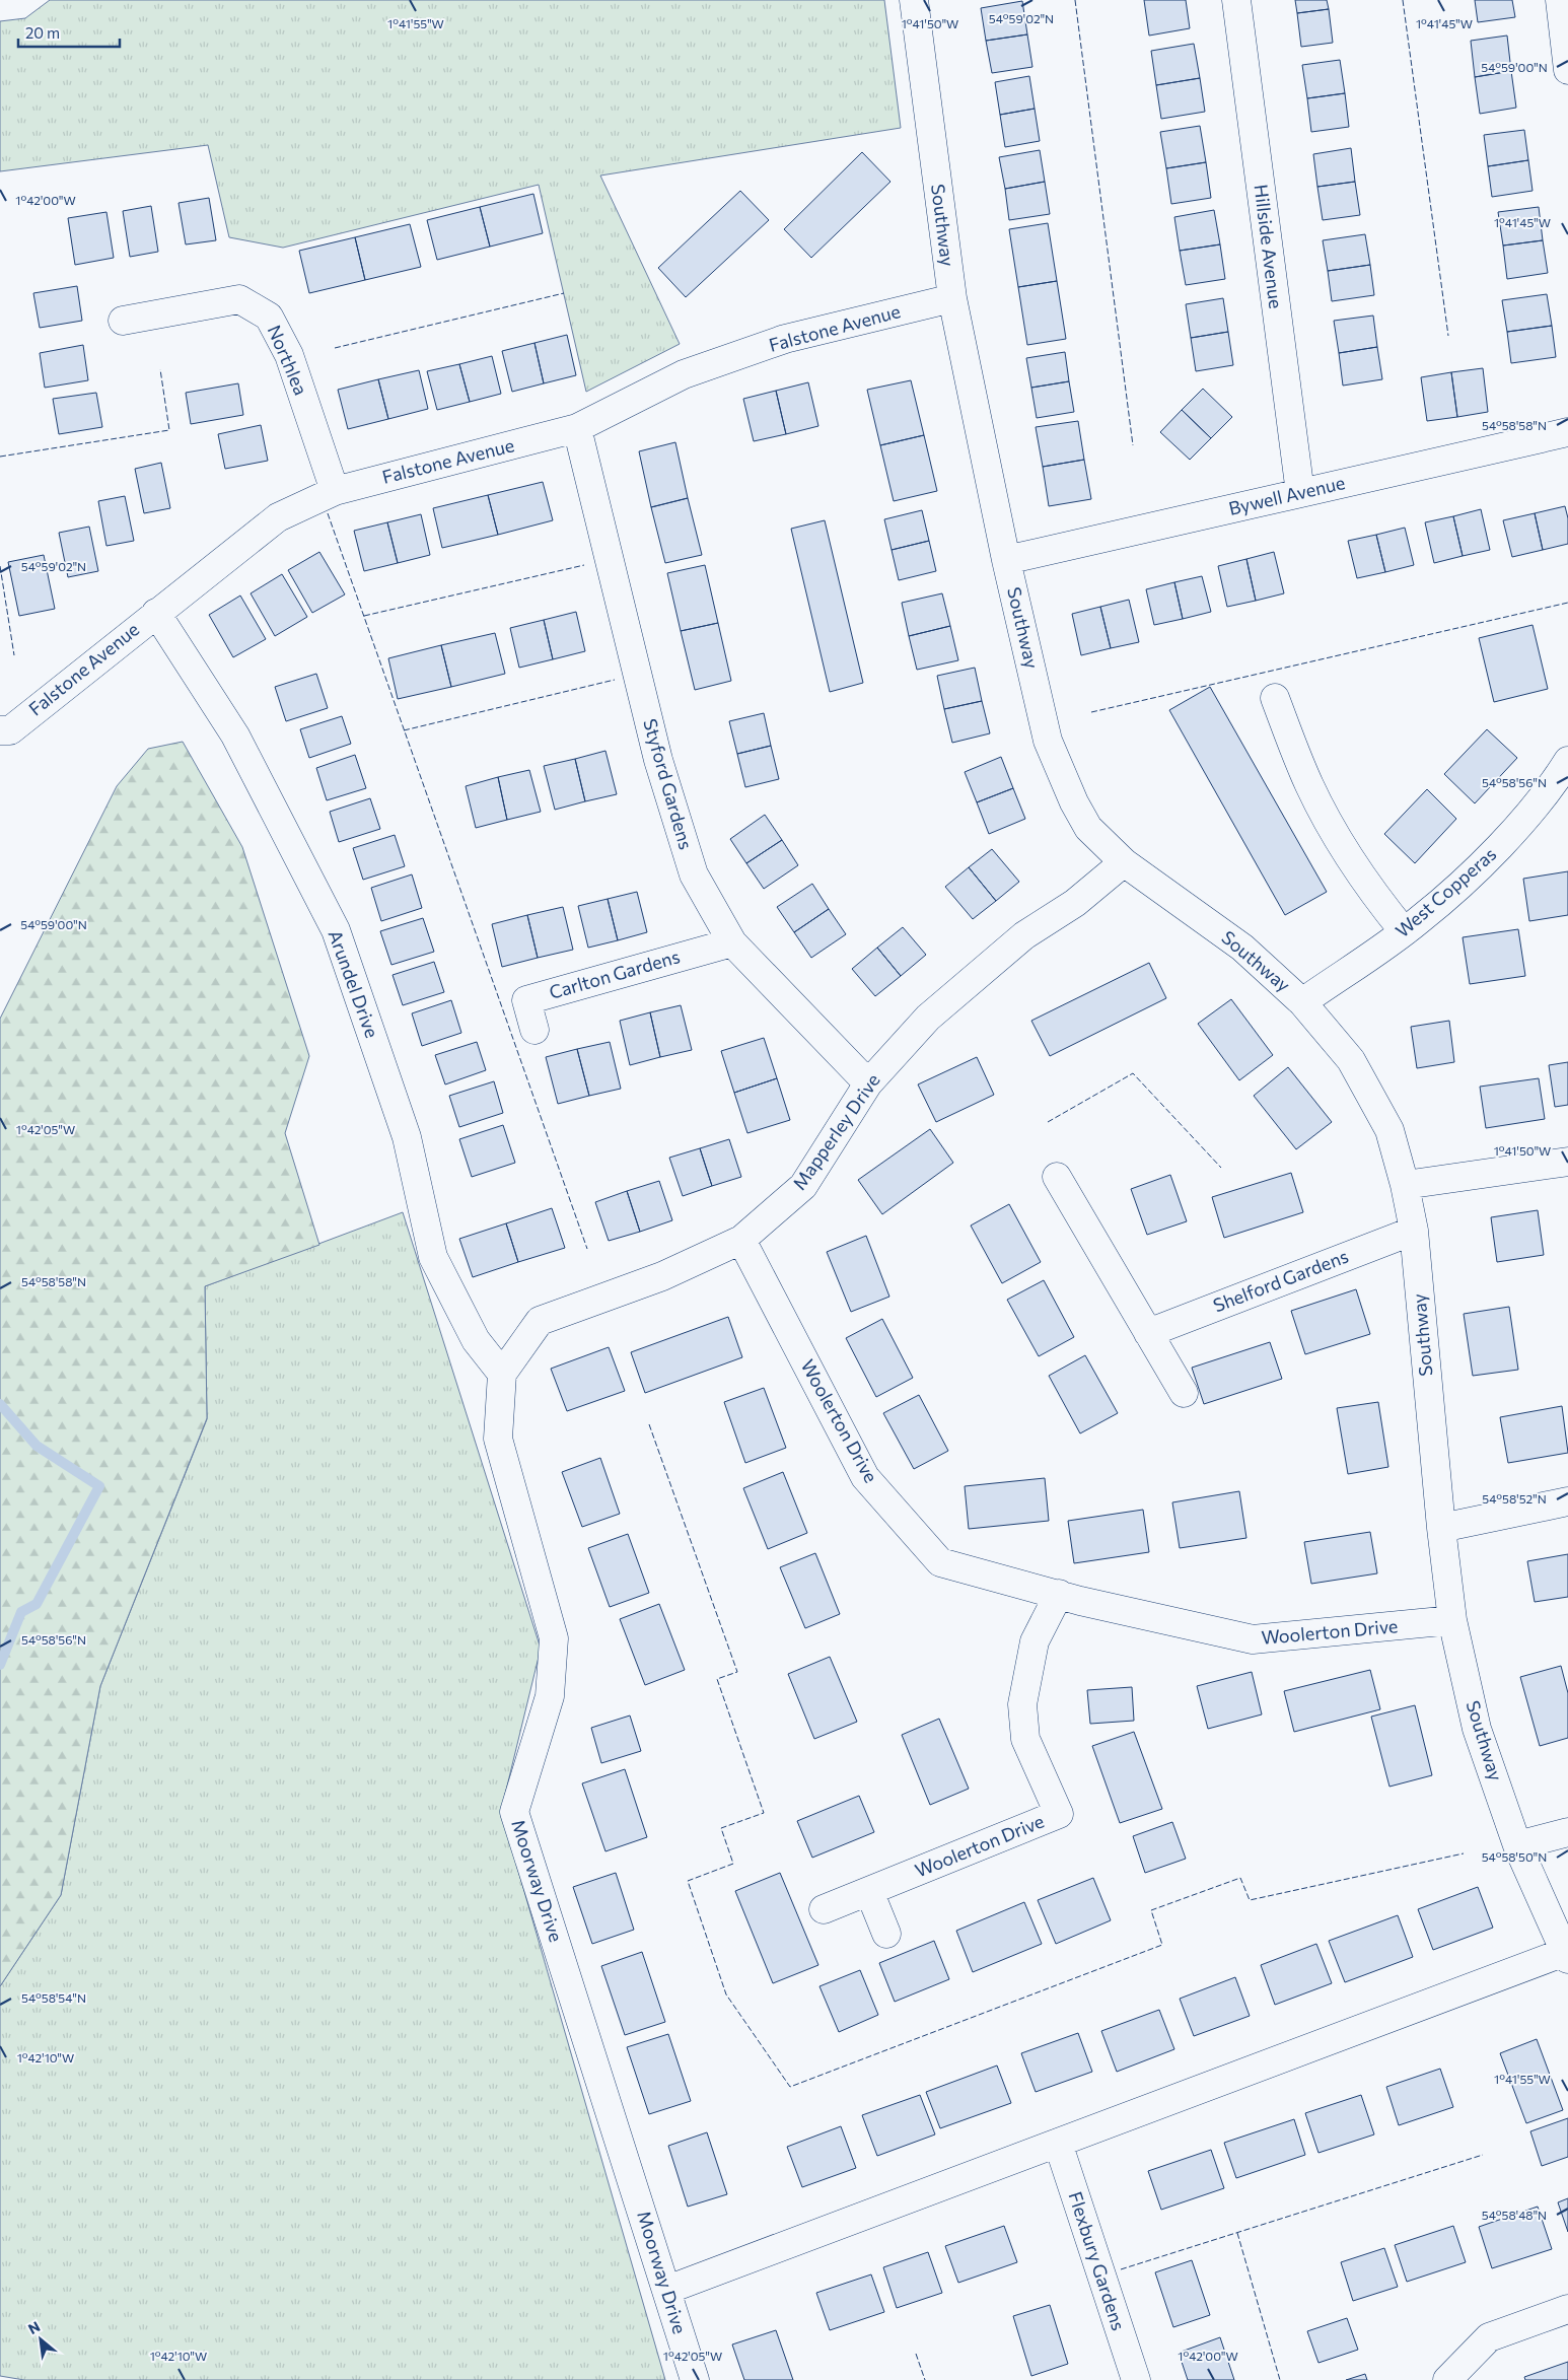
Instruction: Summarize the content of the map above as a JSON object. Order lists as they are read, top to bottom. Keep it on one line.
{"streets":{"street":["Southway","Hillside Avenue","Falstone Avenue","Northlea","Bywell Avenue","Styford Gardens","West Copperas","Carlton Gardens","Arundel Drive","Mapperley Drive","Shelford Gardens","Woolerton Drive","Moorway Drive","Flexbury Gardens"]},"crossings":[["Southway","Falstone Avenue"],["Southway","Bywell Avenue"],["Southway","West Copperas"],["Southway","Mapperley Drive"],["Southway","Shelford Gardens"],["Southway","Woolerton Drive"],["Hillside Avenue","Bywell Avenue"],["Falstone Avenue","Northlea"],["Falstone Avenue","Styford Gardens"],["Falstone Avenue","Arundel Drive"],["Styford Gardens","Carlton Gardens"],["Styford Gardens","Mapperley Drive"],["Arundel Drive","Mapperley Drive"],["Arundel Drive","Moorway Drive"],["Mapperley Drive","Woolerton Drive"],["Mapperley Drive","Moorway Drive"]],"scale_bar":"20 m","north":"top left","coordinates":["54°59'02\"N","1°41'55\"W","1°41'50\"W","1°41'45\"W","54°59'00\"N","1°42'00\"W","54°58'58\"N","54°58'56\"N","1°42'05\"W","54°58'52\"N","54°58'50\"N","54°58'54\"N","1°42'10\"W","54°58'48\"N"]}
